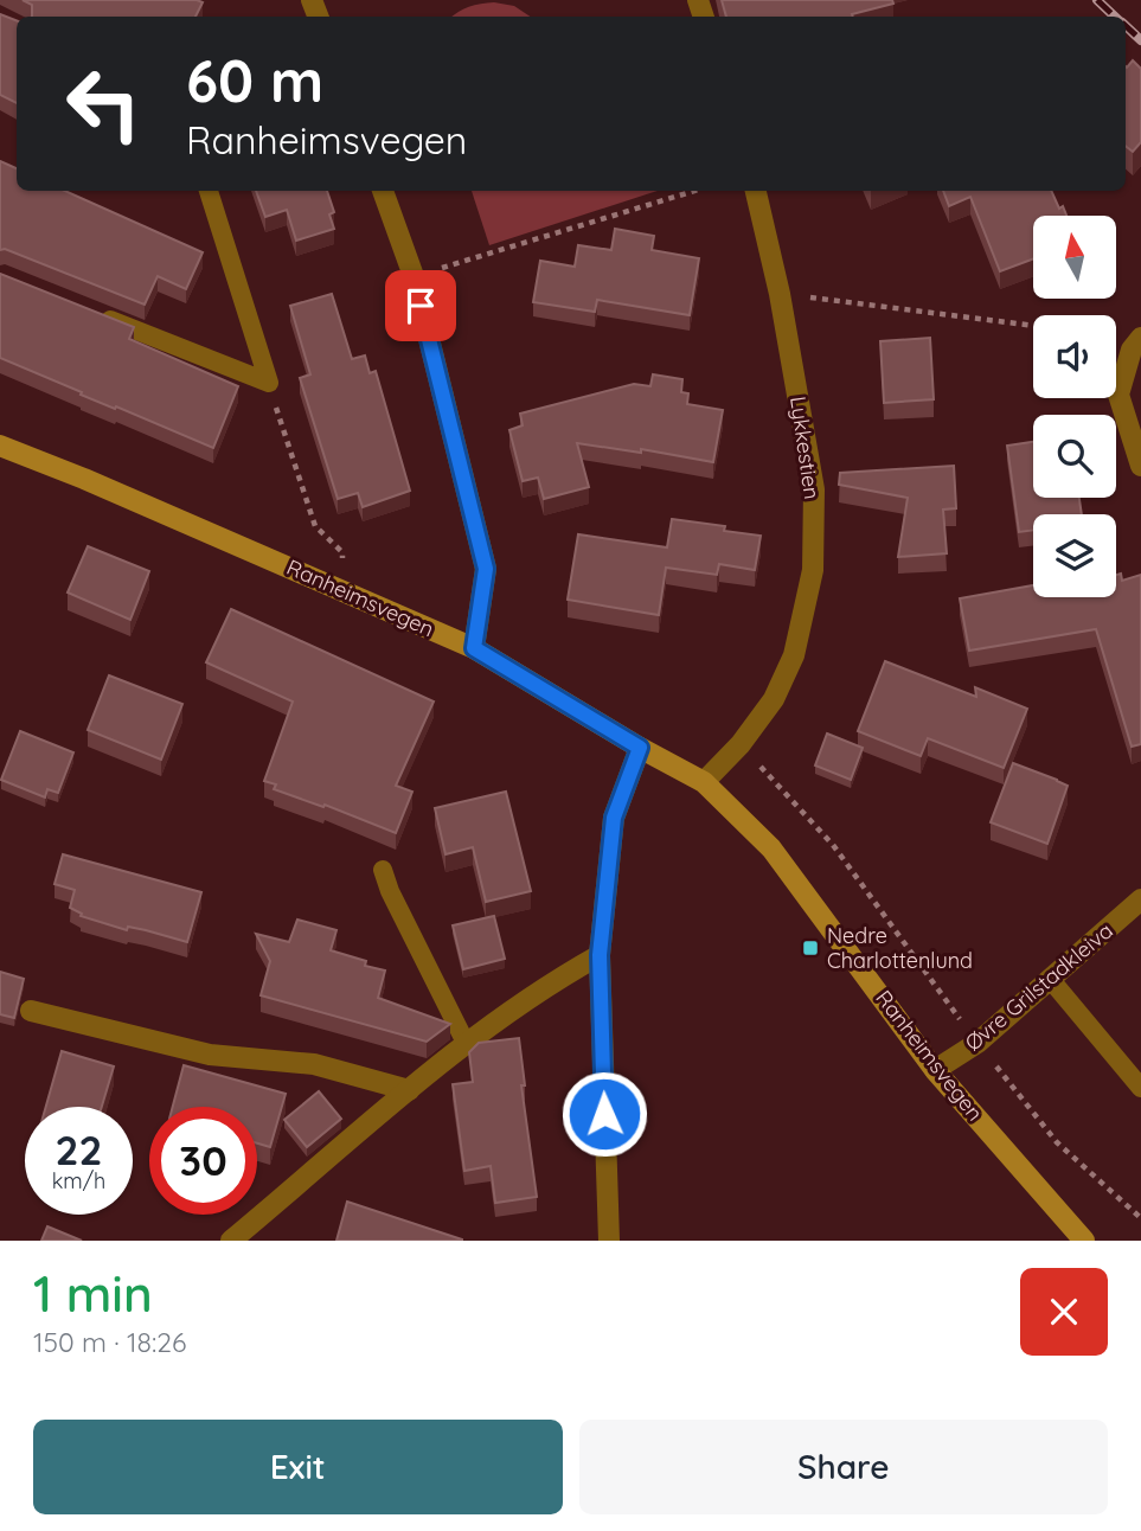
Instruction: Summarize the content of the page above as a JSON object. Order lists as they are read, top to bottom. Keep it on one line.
{"streets":{"street":["Lykkestien","Ranheimsvegen","Øvre Grilstadkleiva"]},"crossings":[["Lykkestien","Ranheimsvegen"],["Ranheimsvegen","Øvre Grilstadkleiva"]],"places":{"transit":["Nedre Charlottenlund"]},"north":"top","page":{"turn":["60 m","Ranheimsvegen"],"speed":"22 km/h","limit":"30","heading":["1 min","150 m · 18:26"],"buttons":["Exit","Share"]}}
